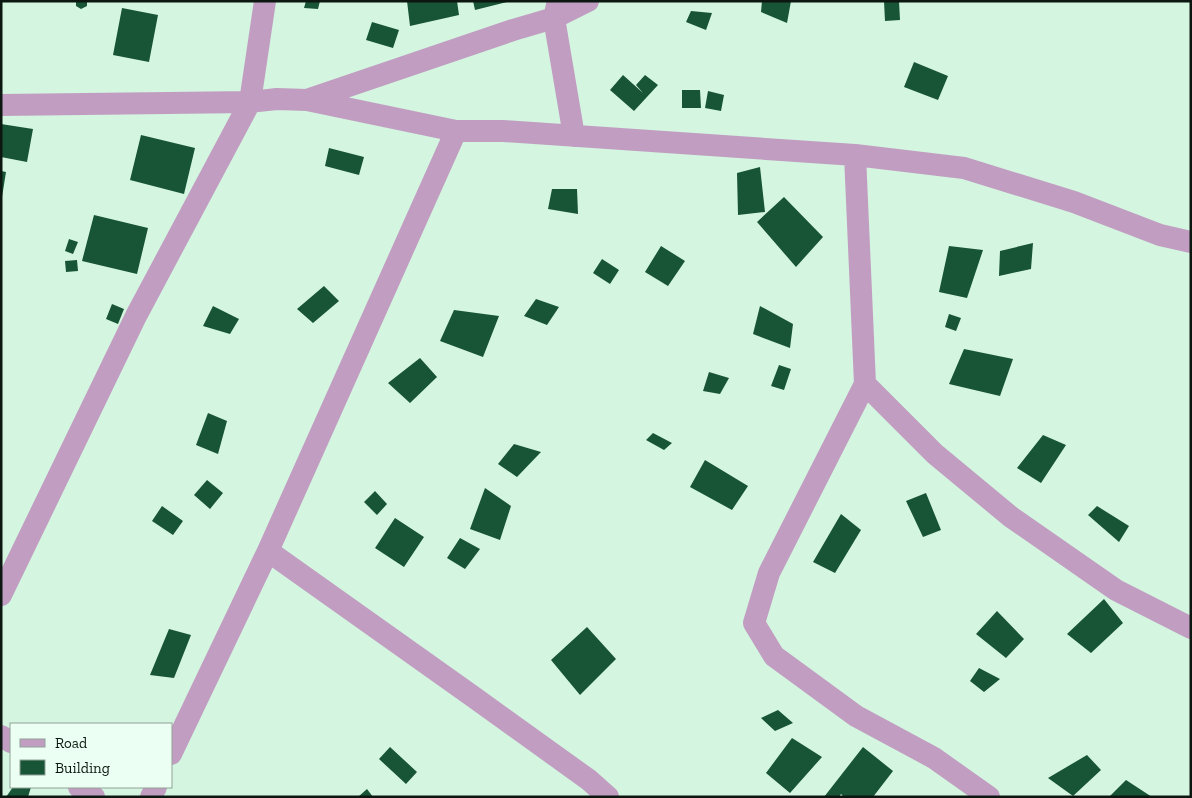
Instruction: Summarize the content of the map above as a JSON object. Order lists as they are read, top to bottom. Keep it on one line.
{"legend":["Road","Building"]}
